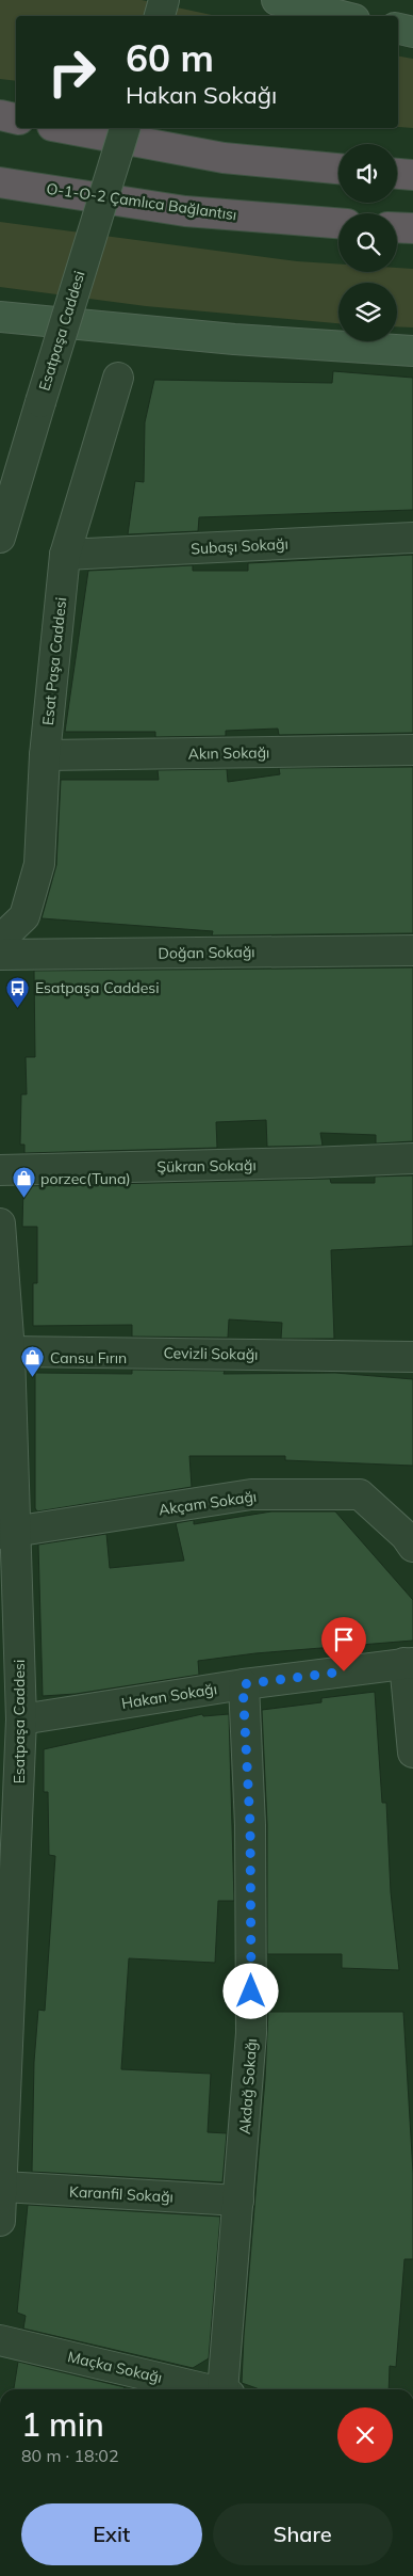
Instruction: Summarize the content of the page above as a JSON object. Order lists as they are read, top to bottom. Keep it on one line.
{"streets":{"highway":["O-1-O-2 Çamlıca Bağlantısı"],"street":["Esatpaşa Caddesi","Subaşı Sokağı","Esat Paşa Caddesi","Akın Sokağı","Doğan Sokağı","Şükran Sokağı","Cevizli Sokağı","Akçam Sokağı","Hakan Sokağı","Akdağ Sokağı","Karanfil Sokağı","Maçka Sokağı"]},"crossings":[["Esatpaşa Caddesi","Cevizli Sokağı"],["Esatpaşa Caddesi","Akçam Sokağı"],["Esatpaşa Caddesi","Hakan Sokağı"],["Esatpaşa Caddesi","Karanfil Sokağı"],["Subaşı Sokağı","Esat Paşa Caddesi"],["Esat Paşa Caddesi","Akın Sokağı"],["Hakan Sokağı","Akdağ Sokağı"],["Akdağ Sokağı","Karanfil Sokağı"]],"places":{"bus stop":["Esatpaşa Caddesi"],"shop":["porzec(Tuna)","Cansu Fırın"]},"page":{"turn":["60 m","Hakan Sokağı"],"heading":["1 min","80 m · 18:02"],"buttons":["Exit","Share"]}}
